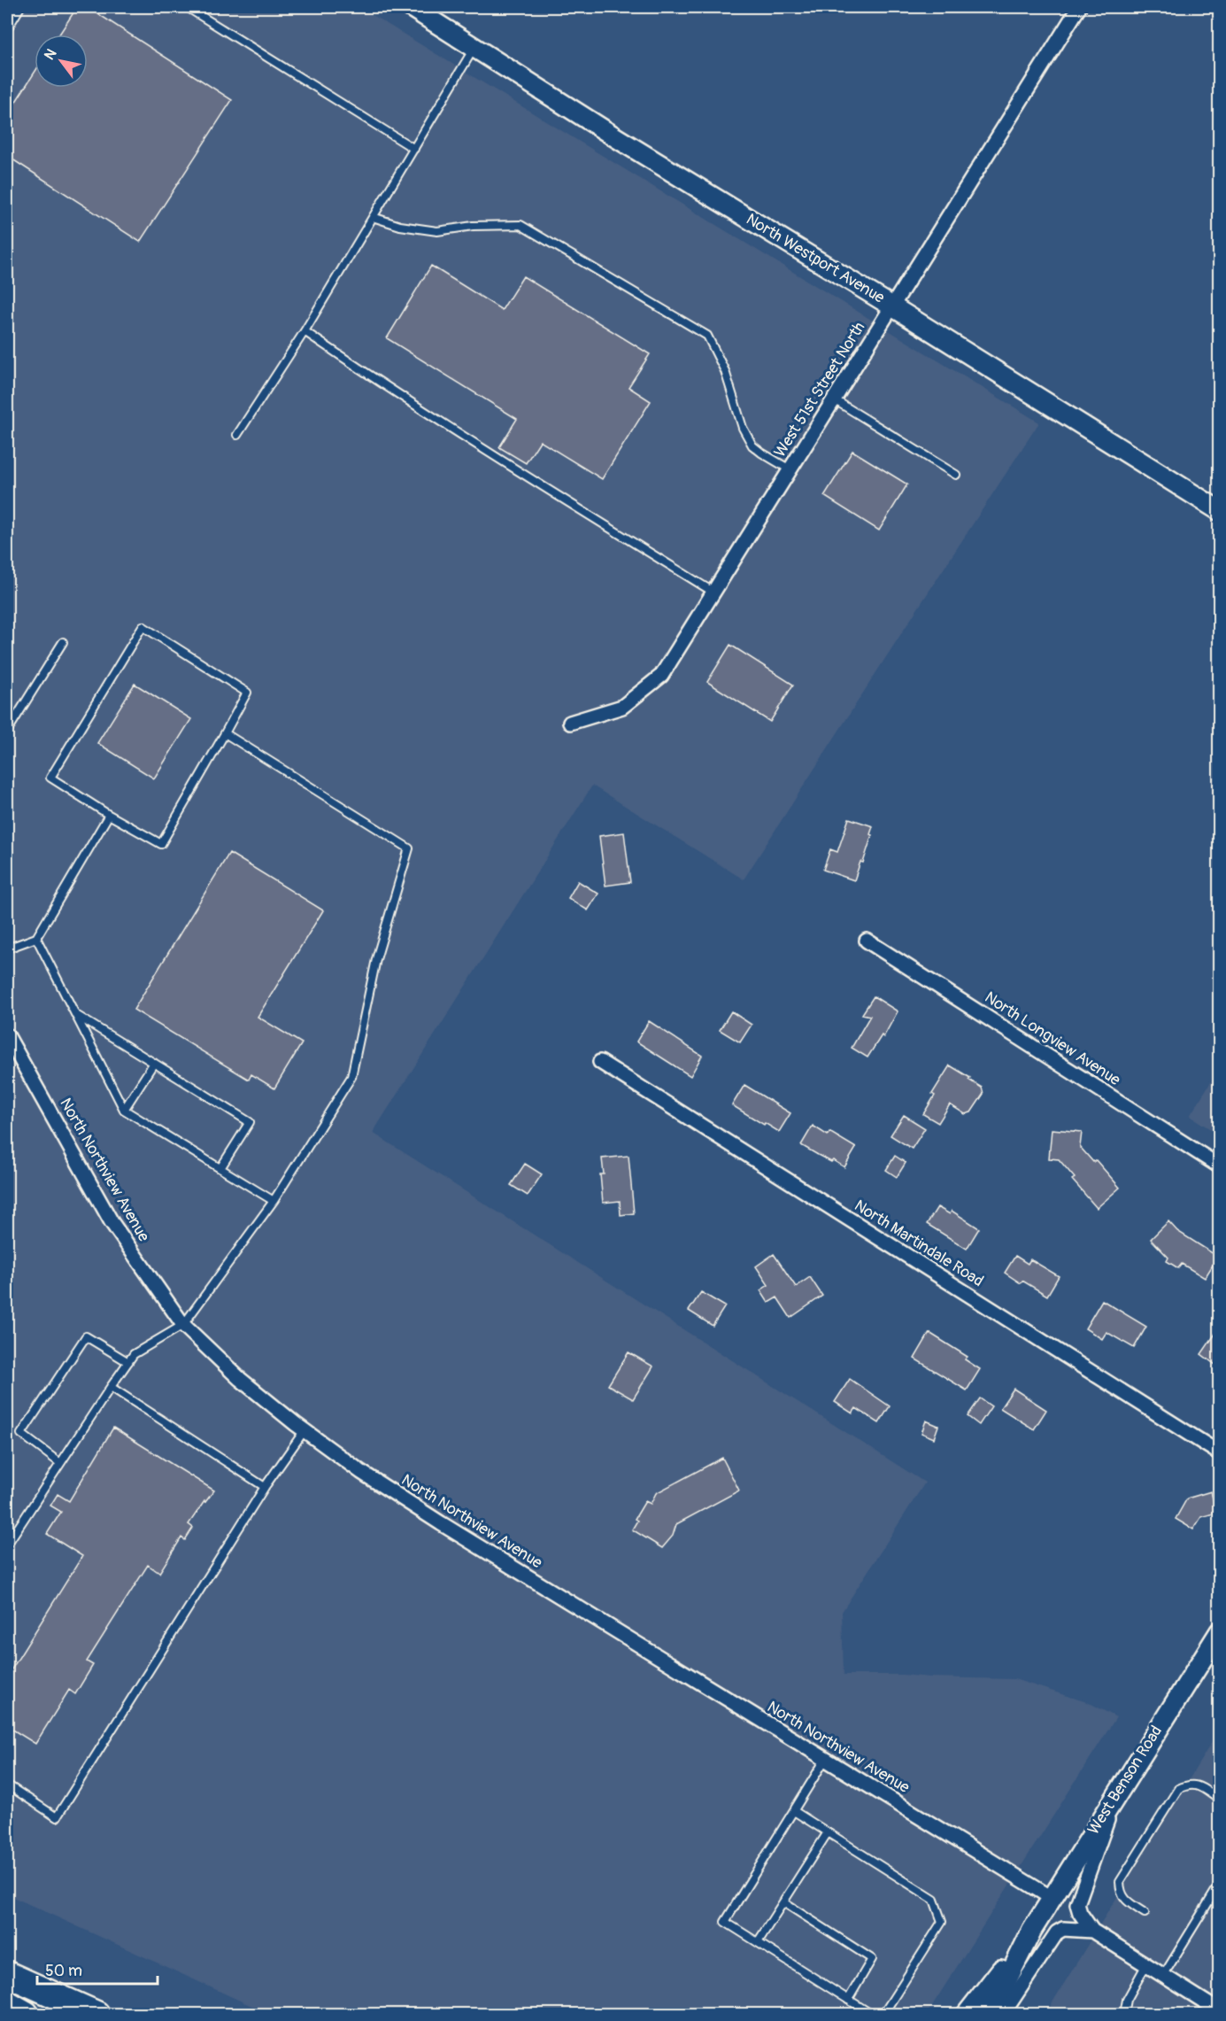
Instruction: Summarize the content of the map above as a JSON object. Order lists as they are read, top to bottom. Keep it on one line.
{"streets":{"main road":["North Westport Avenue","West Benson Road"],"street":["West 51st Street North","North Longview Avenue","North Northview Avenue","North Martindale Road"]},"crossings":[["North Westport Avenue","West 51st Street North"],["North Northview Avenue","West Benson Road"]],"scale_bar":"50 m","north":"top left"}
